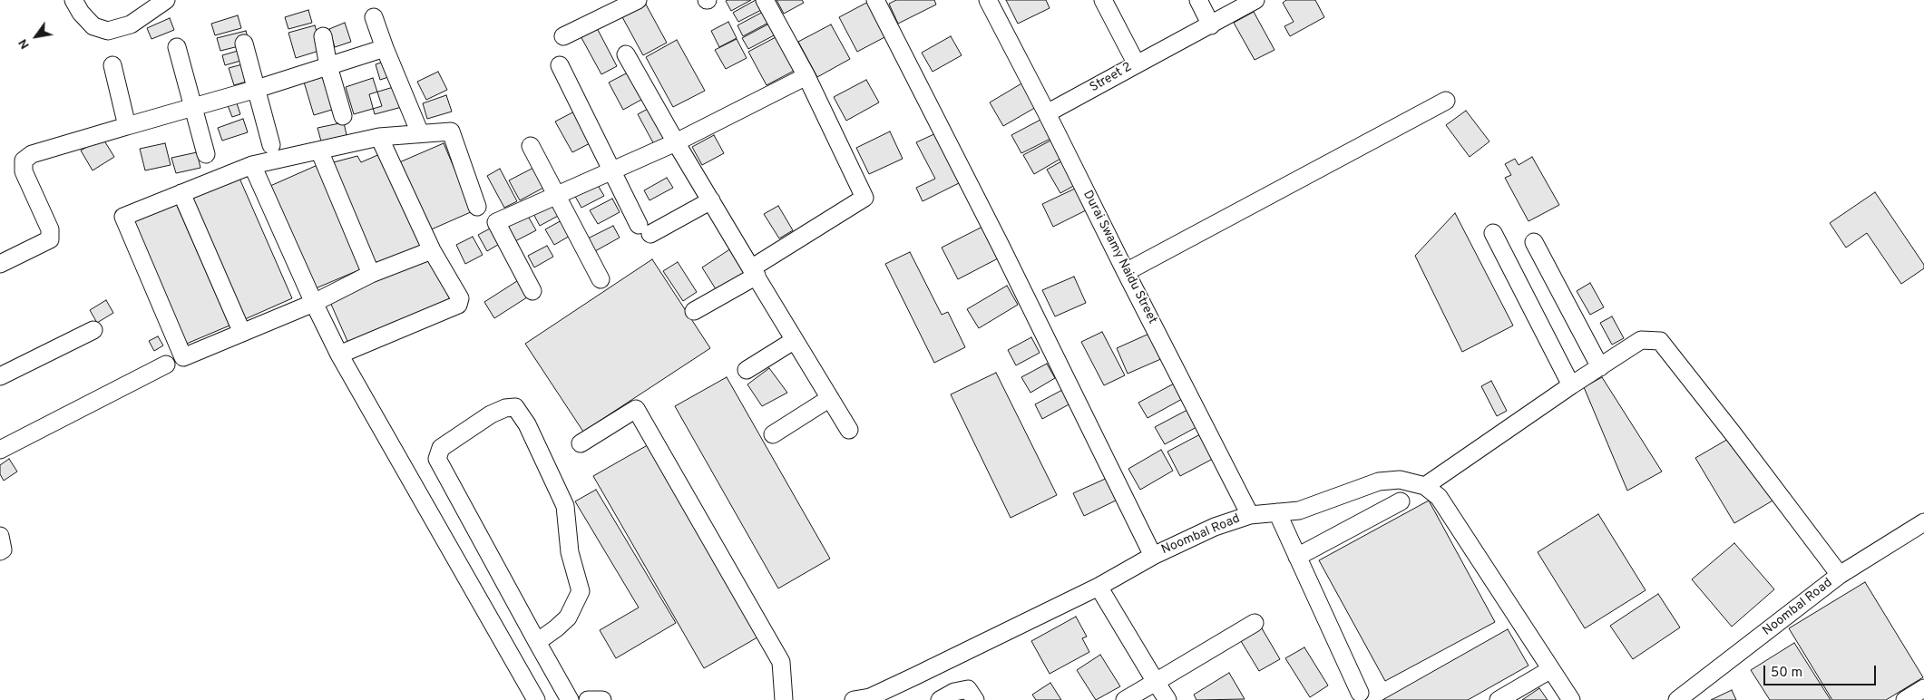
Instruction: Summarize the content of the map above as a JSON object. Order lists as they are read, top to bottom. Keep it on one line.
{"streets":{"street":["Street 2","Durai Swamy Naidu Street","Noombal Road"]},"crossings":[["Street 2","Durai Swamy Naidu Street"],["Durai Swamy Naidu Street","Noombal Road"]],"scale_bar":"50 m","north":"bottom left"}
